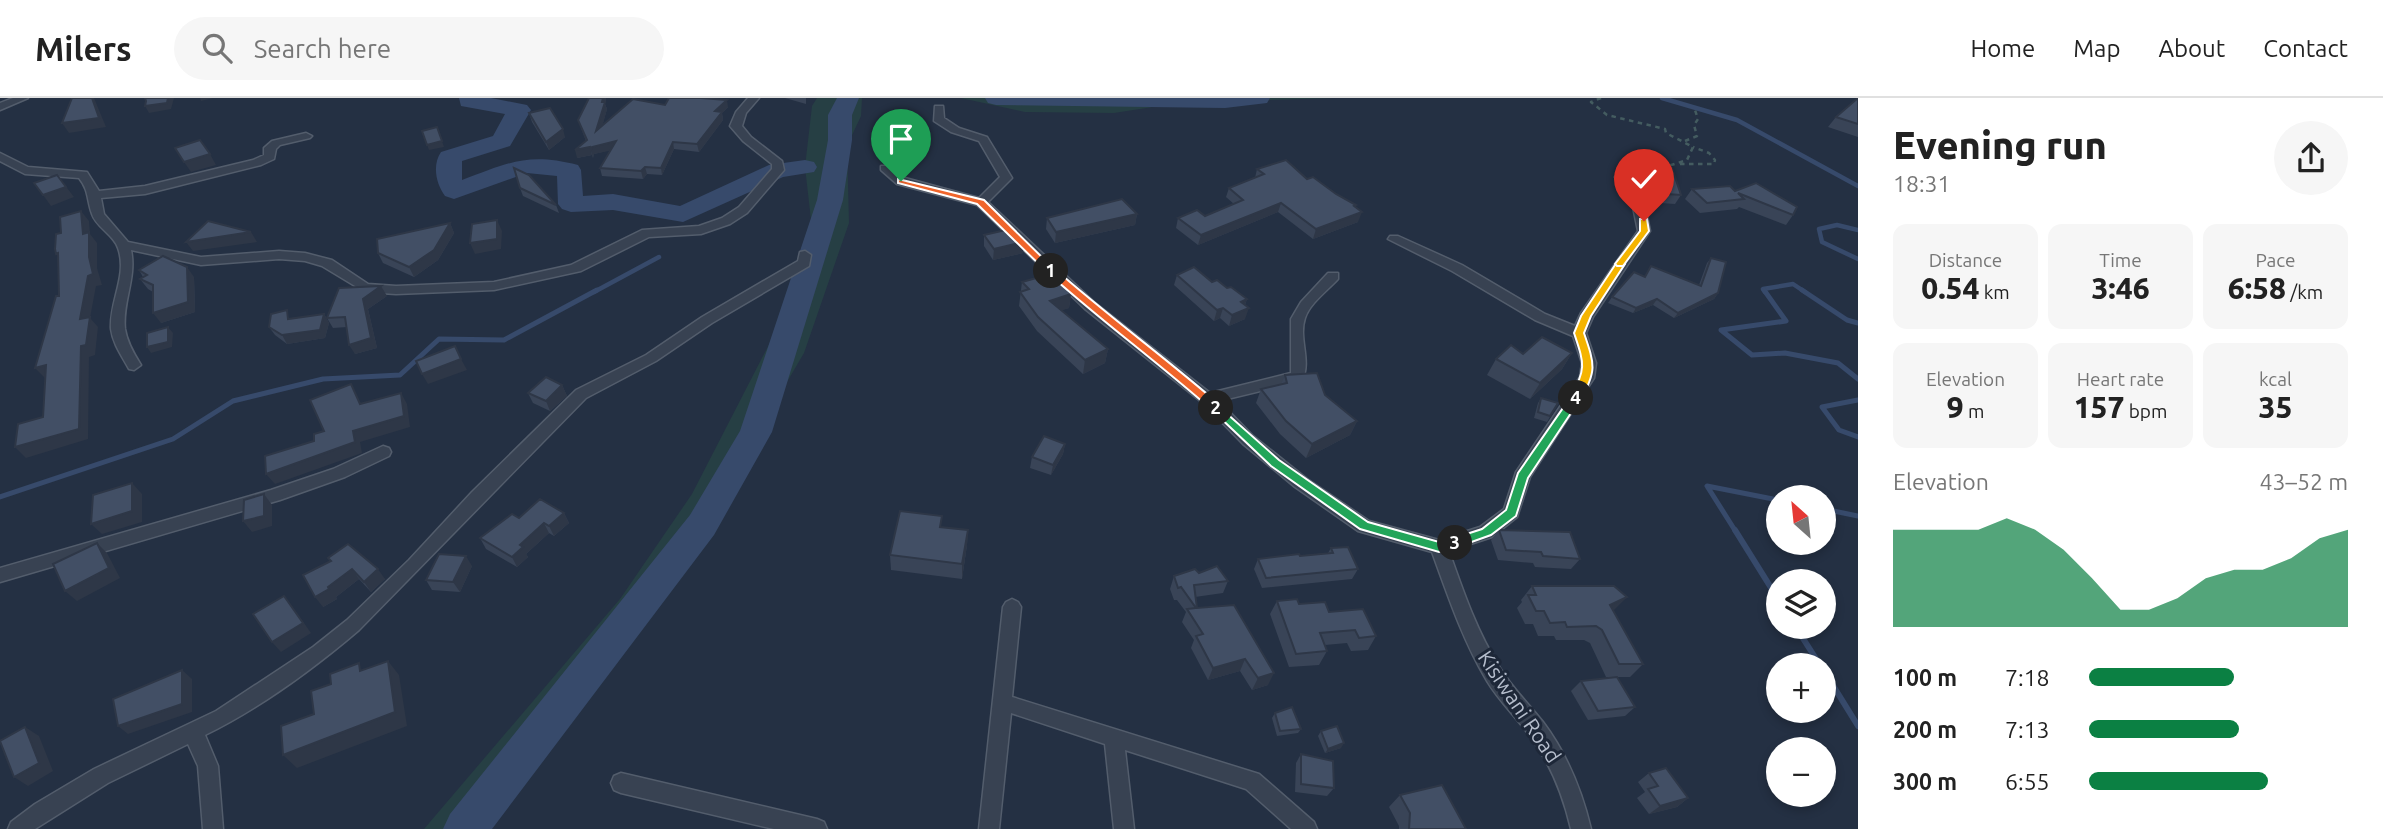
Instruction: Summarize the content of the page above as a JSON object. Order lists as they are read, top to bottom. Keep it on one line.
{"streets":{"street":["Kisiwani Road"]},"north":"top left","page":{"header":"Milers","search":"Search here","nav":["Home","Map","About","Contact"],"heading":["Evening run","18:31"],"stats":[["Distance","0.54 km"],["Time","3:46"],["Pace","6:58 /km"],["Elevation","9 m"],["Heart rate","157 bpm"],["kcal","35"]],"pins":["1","4","2","3"],"chart":["Elevation","43–52 m"],"map_buttons":["+","−"],"list":[{"name":"100 m","note":"7:18"},{"name":"200 m","note":"7:13"},{"name":"300 m","note":"6:55"}]}}
